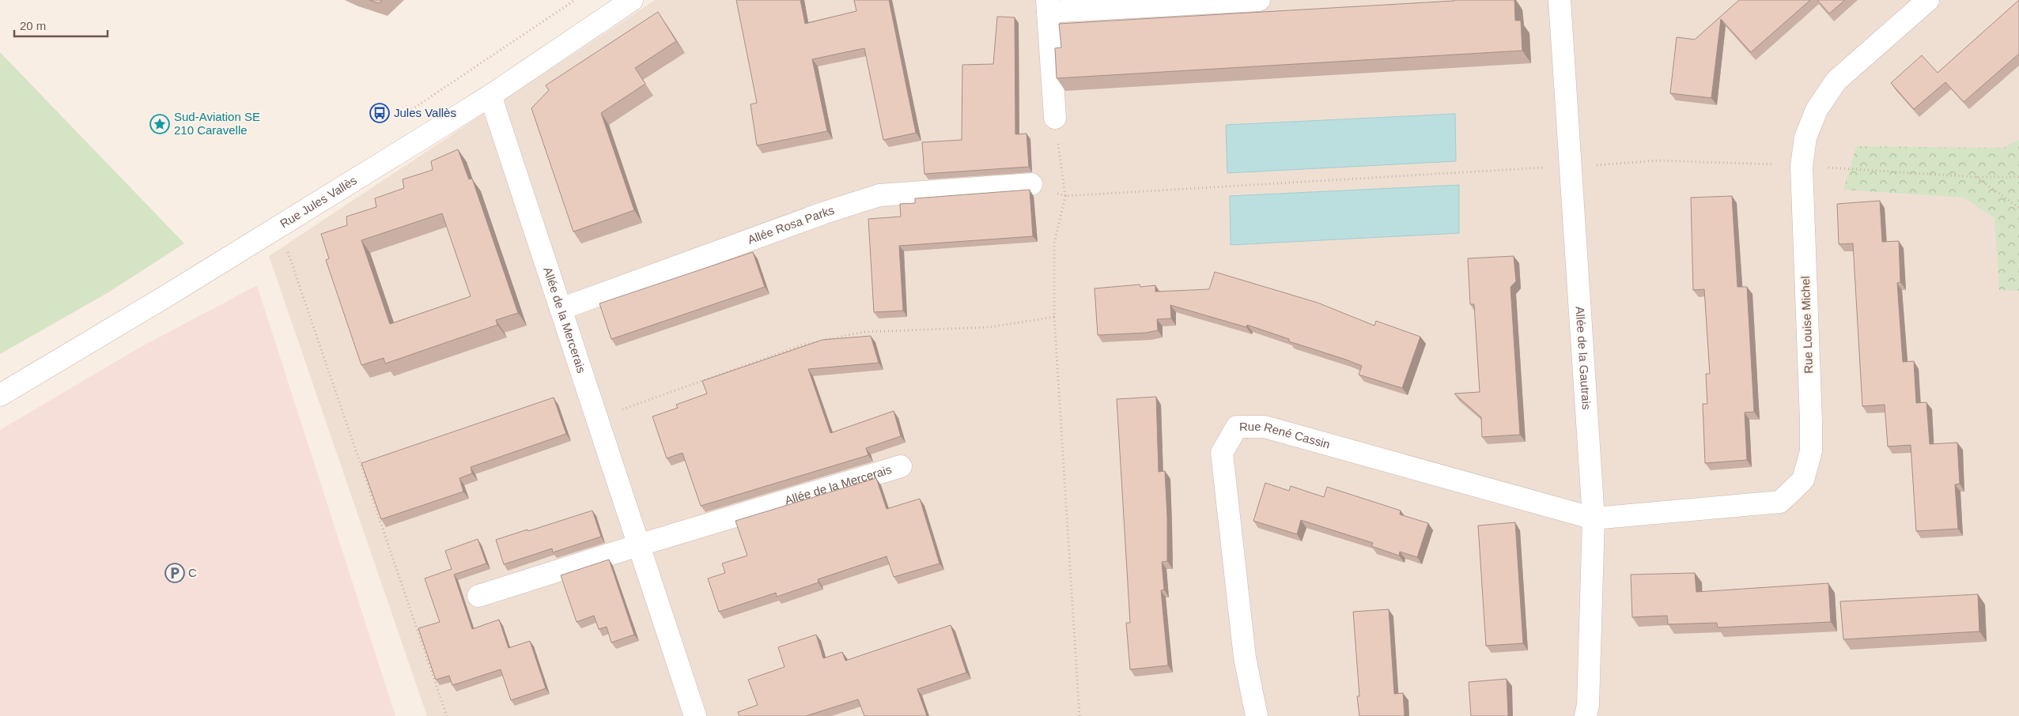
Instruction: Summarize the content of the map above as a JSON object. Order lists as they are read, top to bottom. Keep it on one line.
{"streets":{"street":["Rue Jules Vallès","Allée Rosa Parks","Allée de la Mercerais","Rue Louise Michel","Allée de la Gautrais","Rue René Cassin"]},"crossings":[["Rue Jules Vallès","Allée de la Mercerais"],["Allée Rosa Parks","Allée de la Mercerais"],["Rue Louise Michel","Allée de la Gautrais"],["Rue Louise Michel","Rue René Cassin"],["Allée de la Gautrais","Rue René Cassin"]],"places":{"bus stop":["Jules Vallès"],"place":["Sud-Aviation SE 210 Caravelle"],"parking":["C"]},"scale_bar":"20 m"}
